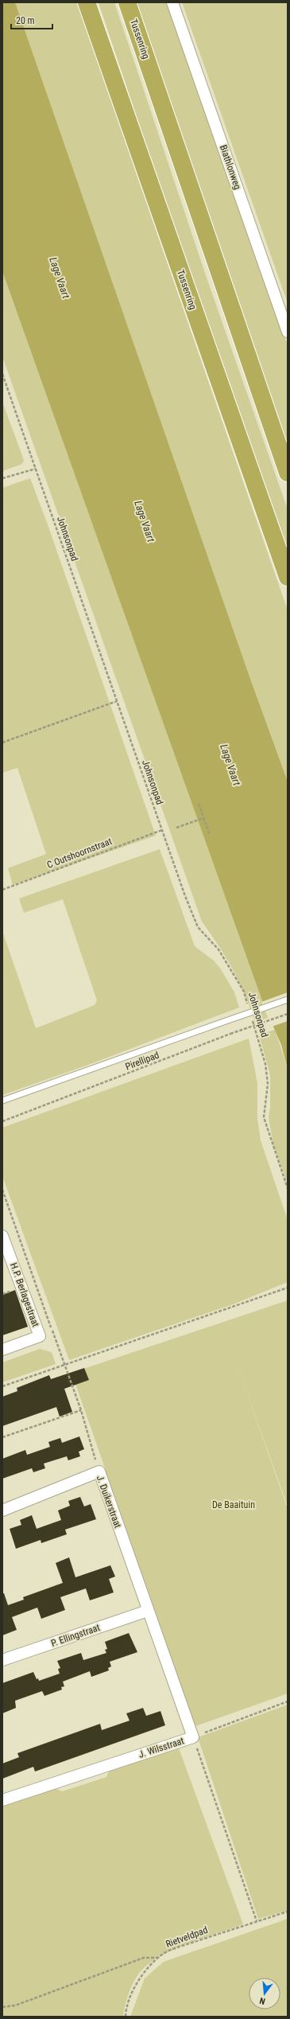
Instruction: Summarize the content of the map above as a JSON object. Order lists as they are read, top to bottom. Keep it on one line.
{"streets":{"highway":["Tussenring"],"street":["Biathlonweg","H.P. Berlagestraat","J. Duikerstraat","P. Ellingstraat","J. Wilsstraat"],"path":["Johnsonpad","C Outshoornstraat","Pirellipad","Rietveldpad"]},"crossings":[["Johnsonpad","C Outshoornstraat"],["J. Duikerstraat","P. Ellingstraat"],["J. Duikerstraat","J. Wilsstraat"],["P. Ellingstraat","J. Wilsstraat"]],"water":["Lage Vaart"],"parks":["De Baaituin"],"scale_bar":"20 m","north":"bottom"}
